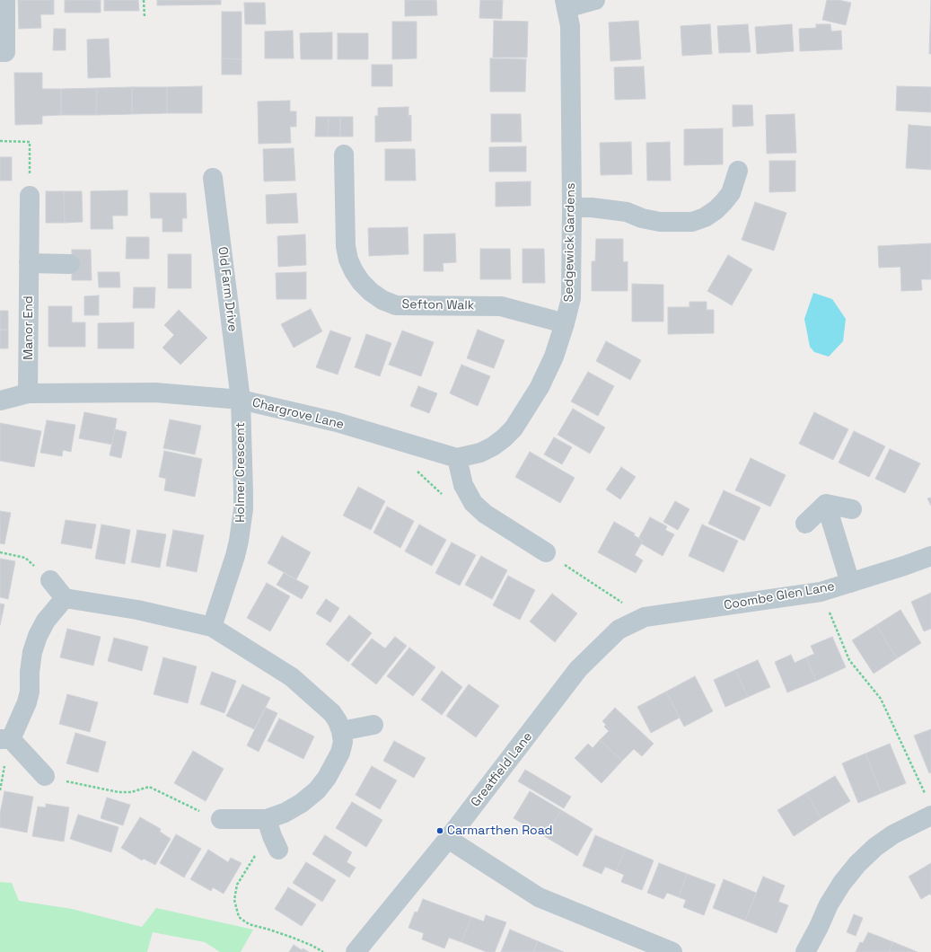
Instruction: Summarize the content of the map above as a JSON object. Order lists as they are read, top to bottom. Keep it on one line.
{"streets":{"street":["Sedgewick Gardens","Old Farm Drive","Sefton Walk","Manor End","Chargrove Lane","Holmer Crescent","Coombe Glen Lane","Greatfield Lane"]},"crossings":[["Sedgewick Gardens","Sefton Walk"],["Sedgewick Gardens","Chargrove Lane"],["Old Farm Drive","Chargrove Lane"],["Old Farm Drive","Holmer Crescent"],["Manor End","Chargrove Lane"],["Chargrove Lane","Holmer Crescent"],["Coombe Glen Lane","Greatfield Lane"]],"places":["Carmarthen Road"]}
